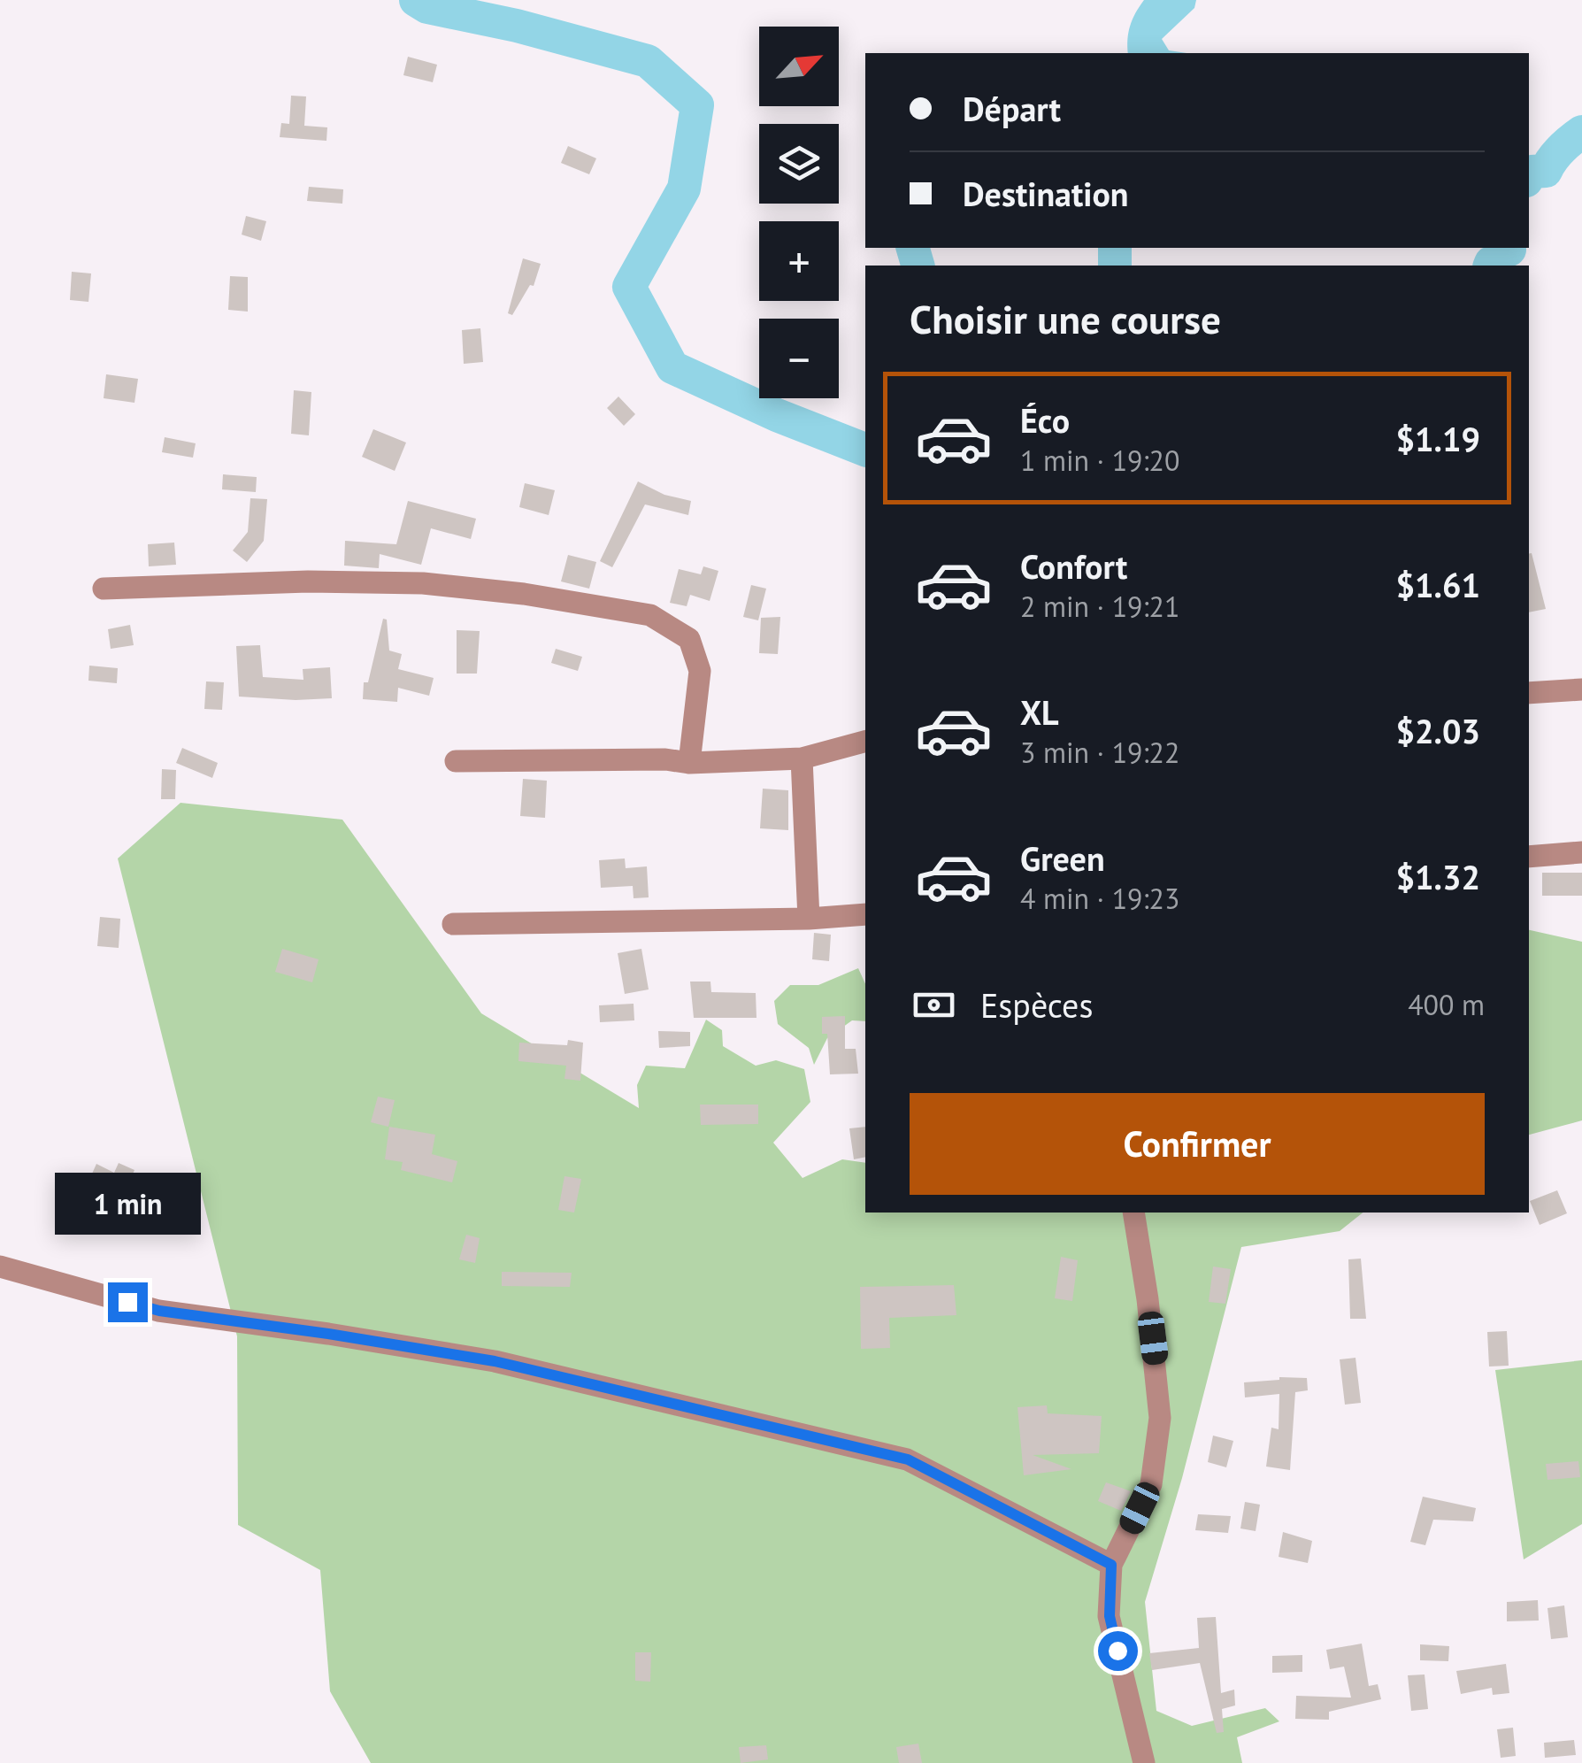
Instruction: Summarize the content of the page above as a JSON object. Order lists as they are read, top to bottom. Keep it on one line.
{"north":"top right","page":{"map_buttons":["+","−"],"banner":["Départ","Destination"],"heading":"Choisir une course","list":[{"name":"Éco","note":"1 min · 19:20","value":"$1.19"},{"name":"Confort","note":"2 min · 19:21","value":"$1.61"},{"name":"XL","note":"3 min · 19:22","value":"$2.03"},{"name":"Green","note":"4 min · 19:23","value":"$1.32"}],"pay":["Espèces","400 m"],"buttons":"Confirmer","bubble":"1 min"}}
